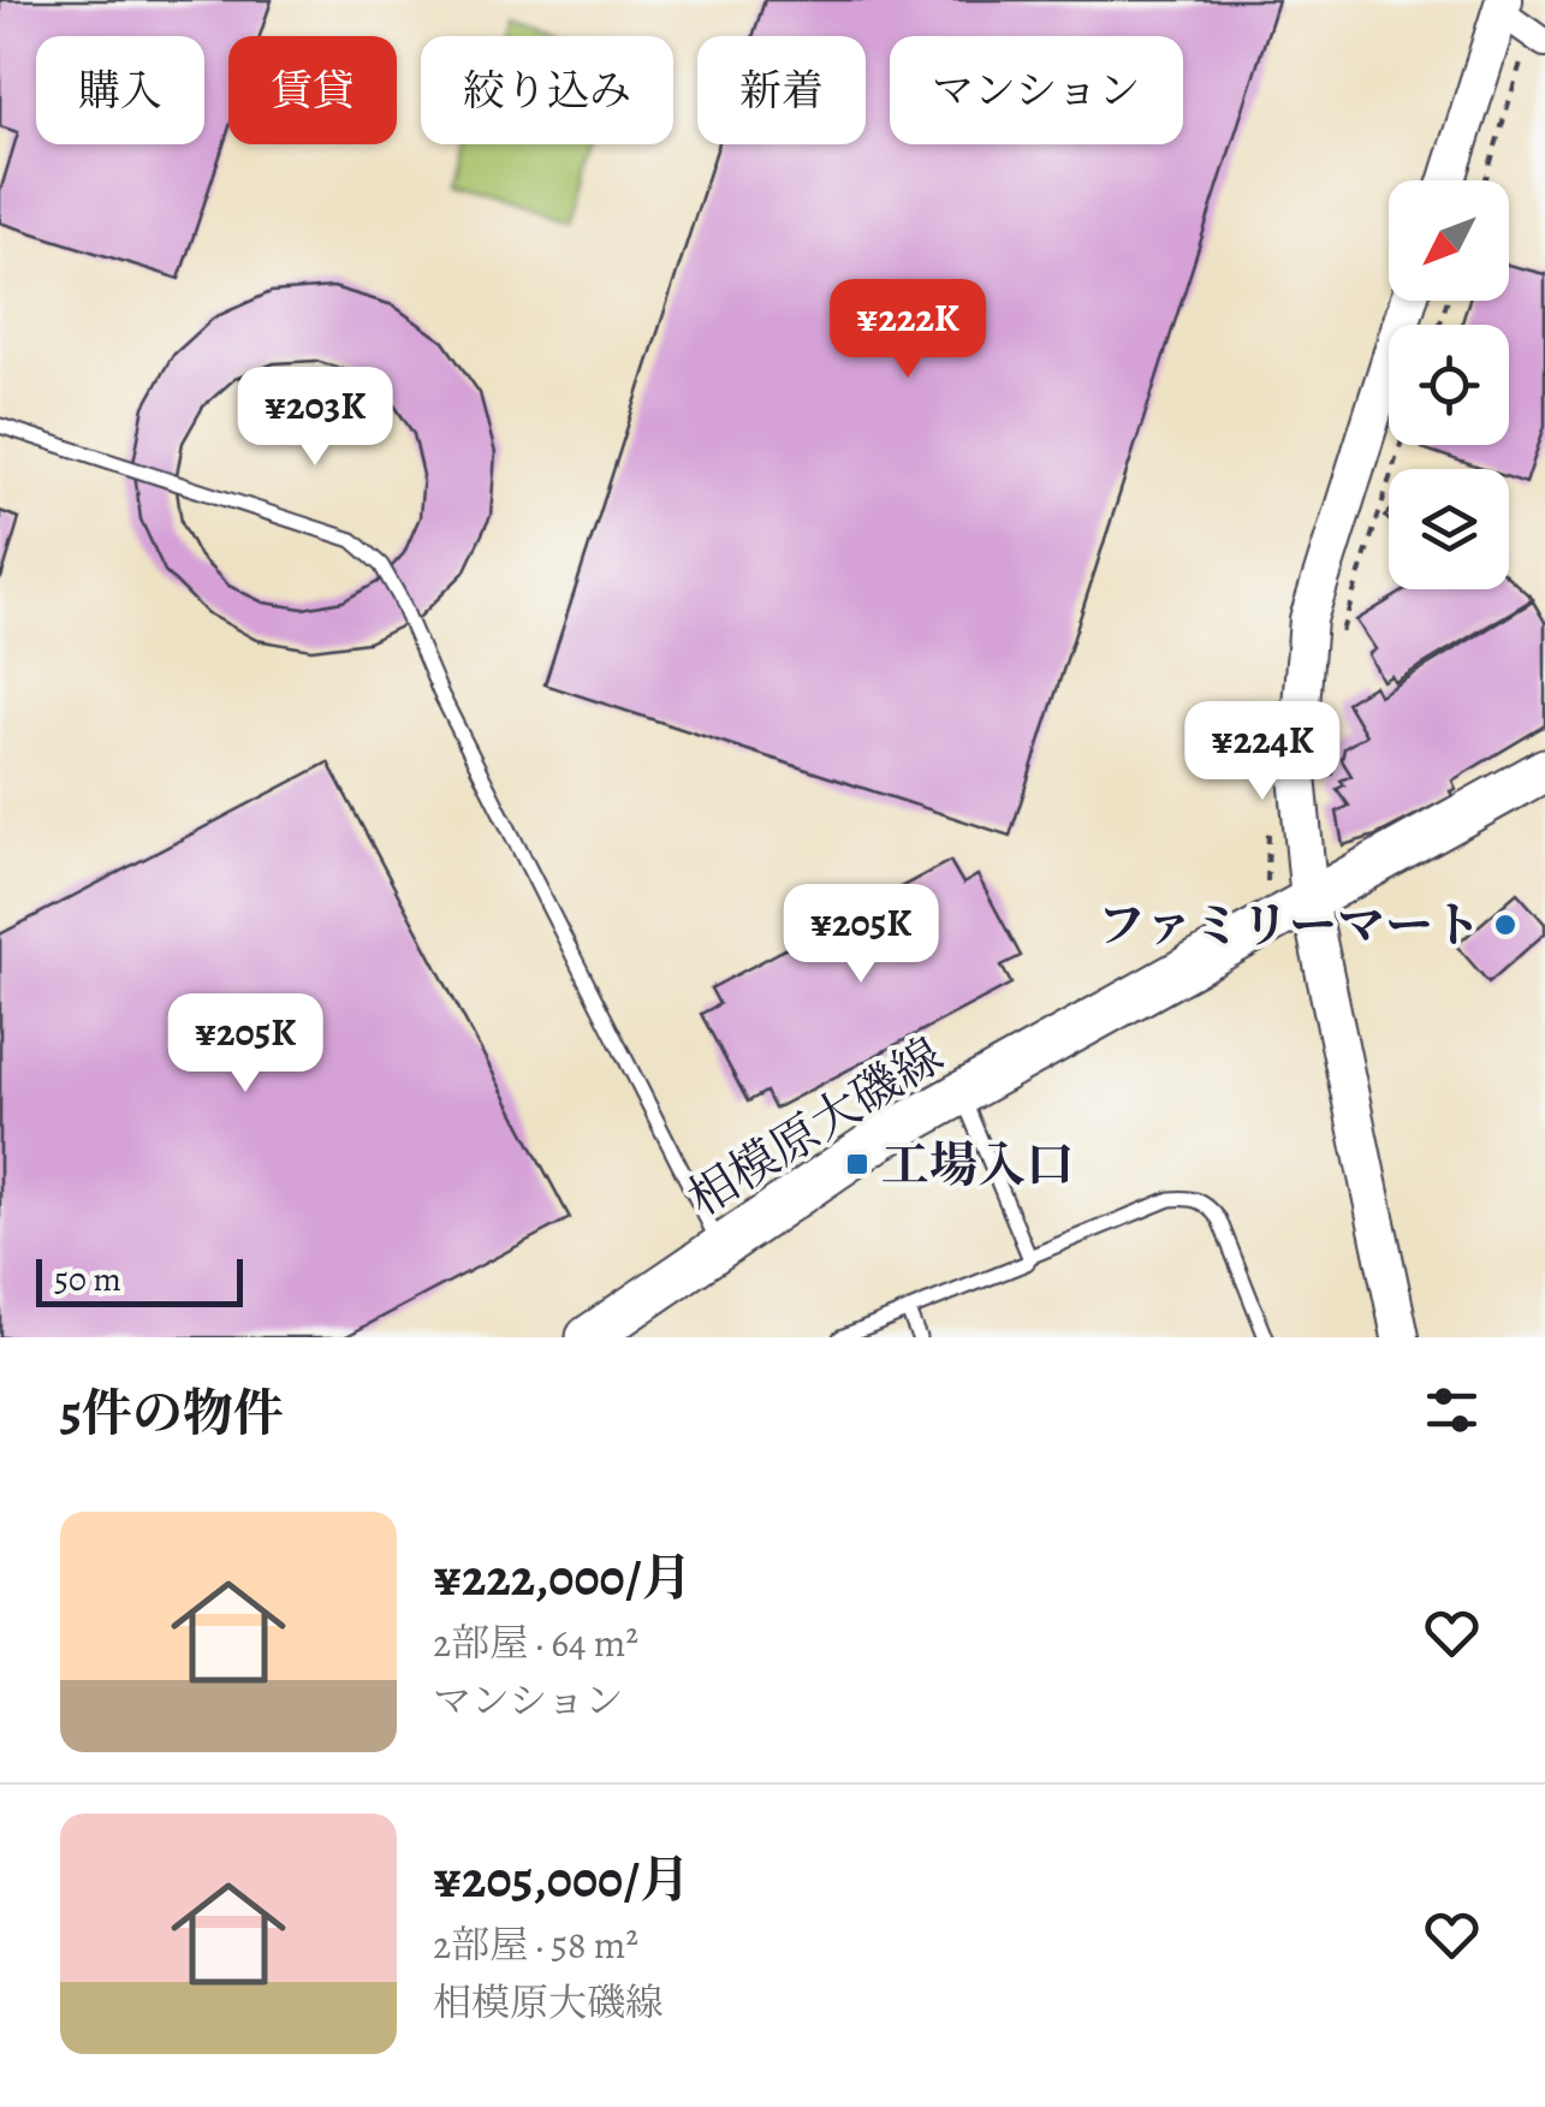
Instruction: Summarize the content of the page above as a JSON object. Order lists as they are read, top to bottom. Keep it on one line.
{"streets":{"main road":["相模原大磯線"]},"places":{"other":["ファミリーマート"],"transit":["工場入口"]},"scale_bar":"50 m","north":"bottom left","page":{"chip":["購入","賃貸","絞り込み","新着","マンション"],"price":["¥222K","¥203K","¥224K","¥205K","¥205K"],"scale":"50 m","heading":"5件の物件","list":[{"name":"¥222,000/月","note":"2部屋 · 64 m² · マンション"},{"name":"¥205,000/月","note":"2部屋 · 58 m² · 相模原大磯線"}]}}
